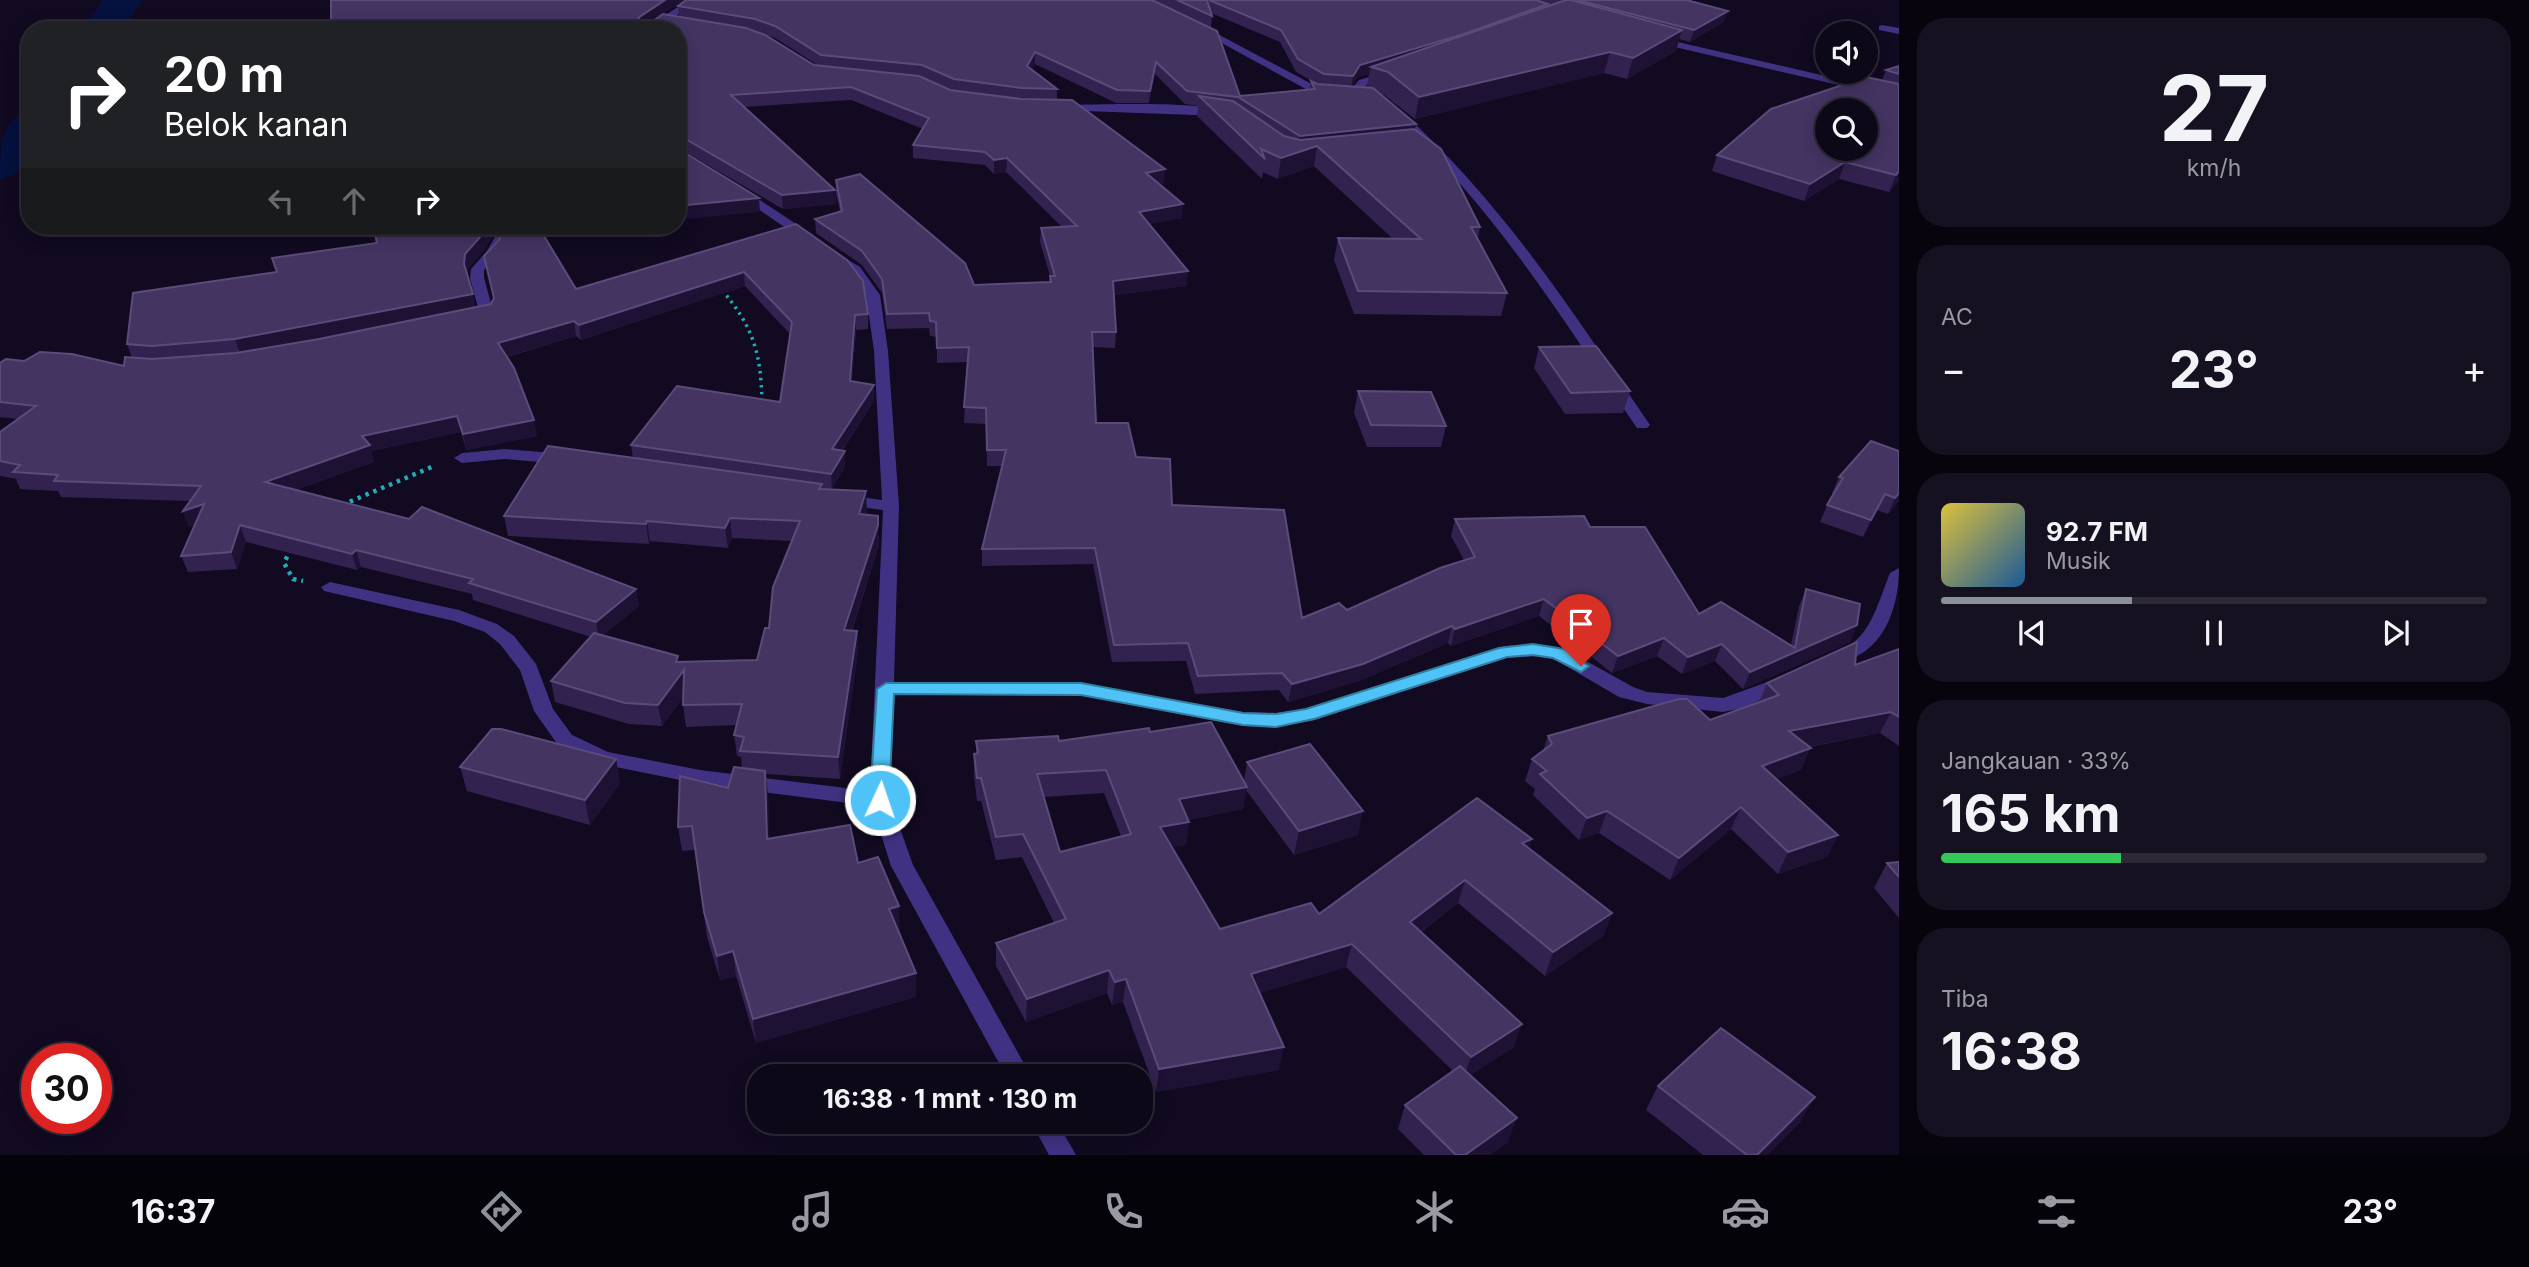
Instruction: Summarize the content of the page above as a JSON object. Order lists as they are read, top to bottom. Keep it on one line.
{"page":{"tile":[["27","km/h"],"AC",["Jangkauan · 33%","165 km"],["Tiba","16:38"]],"turn":["20 m","Belok kanan"],"heat":["−","23°","+"],"song":["92.7 FM","Musik"],"limit":"30","trip":"16:38 · 1 mnt · 130 m","tabs":["16:37","23°"]}}
